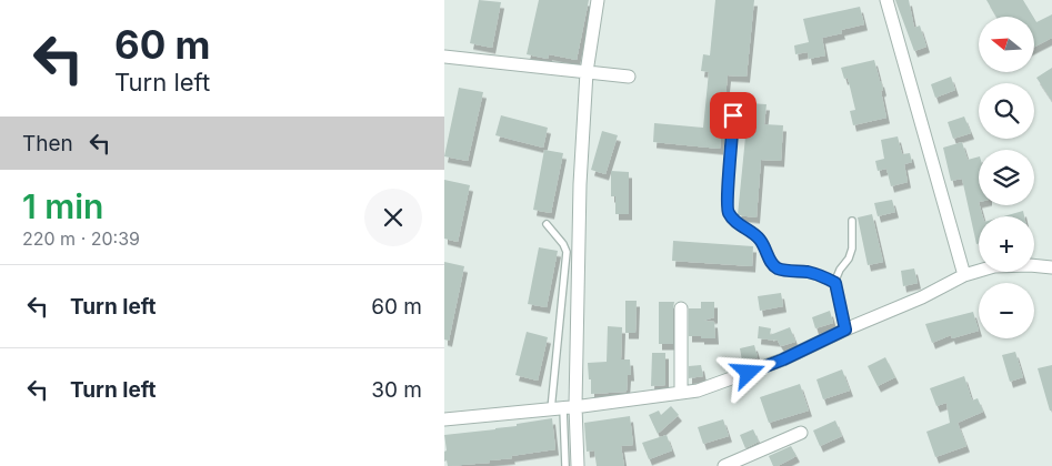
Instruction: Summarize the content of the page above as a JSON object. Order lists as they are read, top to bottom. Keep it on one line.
{"north":"left","page":{"turn":["60 m","Turn left"],"map_buttons":["+","−"],"then":"Then","heading":["1 min","220 m · 20:39"],"list":[{"name":"Turn left","value":"60 m"},{"name":"Turn left","value":"30 m"}]}}
